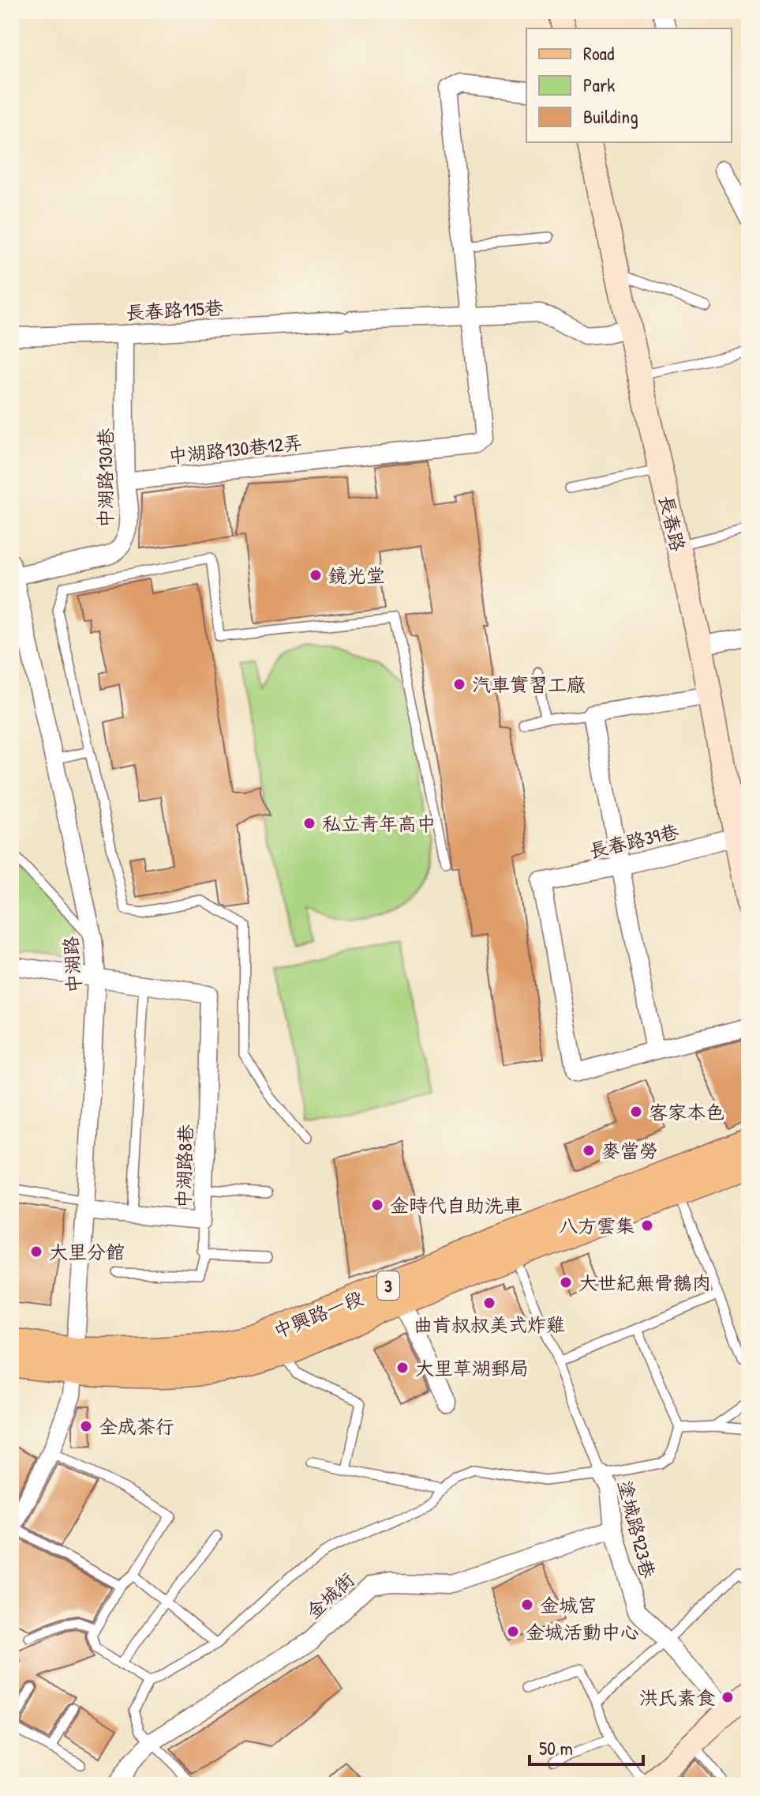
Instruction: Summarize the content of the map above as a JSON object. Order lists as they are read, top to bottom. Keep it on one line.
{"streets":{"main road":["3","中興路一段"],"street":["長春路115巷","中湖路130巷12弄","中湖路130巷","長春路","長春路39巷","中湖路","中湖路8巷","塗城路923巷","金城街"]},"crossings":[["長春路115巷","中湖路130巷12弄"],["長春路115巷","中湖路130巷"],["長春路115巷","長春路"],["中湖路130巷12弄","中湖路130巷"],["中湖路130巷","中湖路"],["長春路","長春路39巷"],["中湖路","中湖路8巷"],["中湖路","中興路一段"],["塗城路923巷","金城街"]],"places":["鏡光堂","汽車實習工廠","私立青年高中","客家本色","麥當勞","金時代自助洗車","八方雲集","大里分館","大世紀無骨鵝肉","曲肯叔叔美式炸雞","大里草湖郵局","全成茶行","金城宮","金城活動中心","洪氏素食"],"legend":["Road","Park","Building"],"scale_bar":"50 m"}
